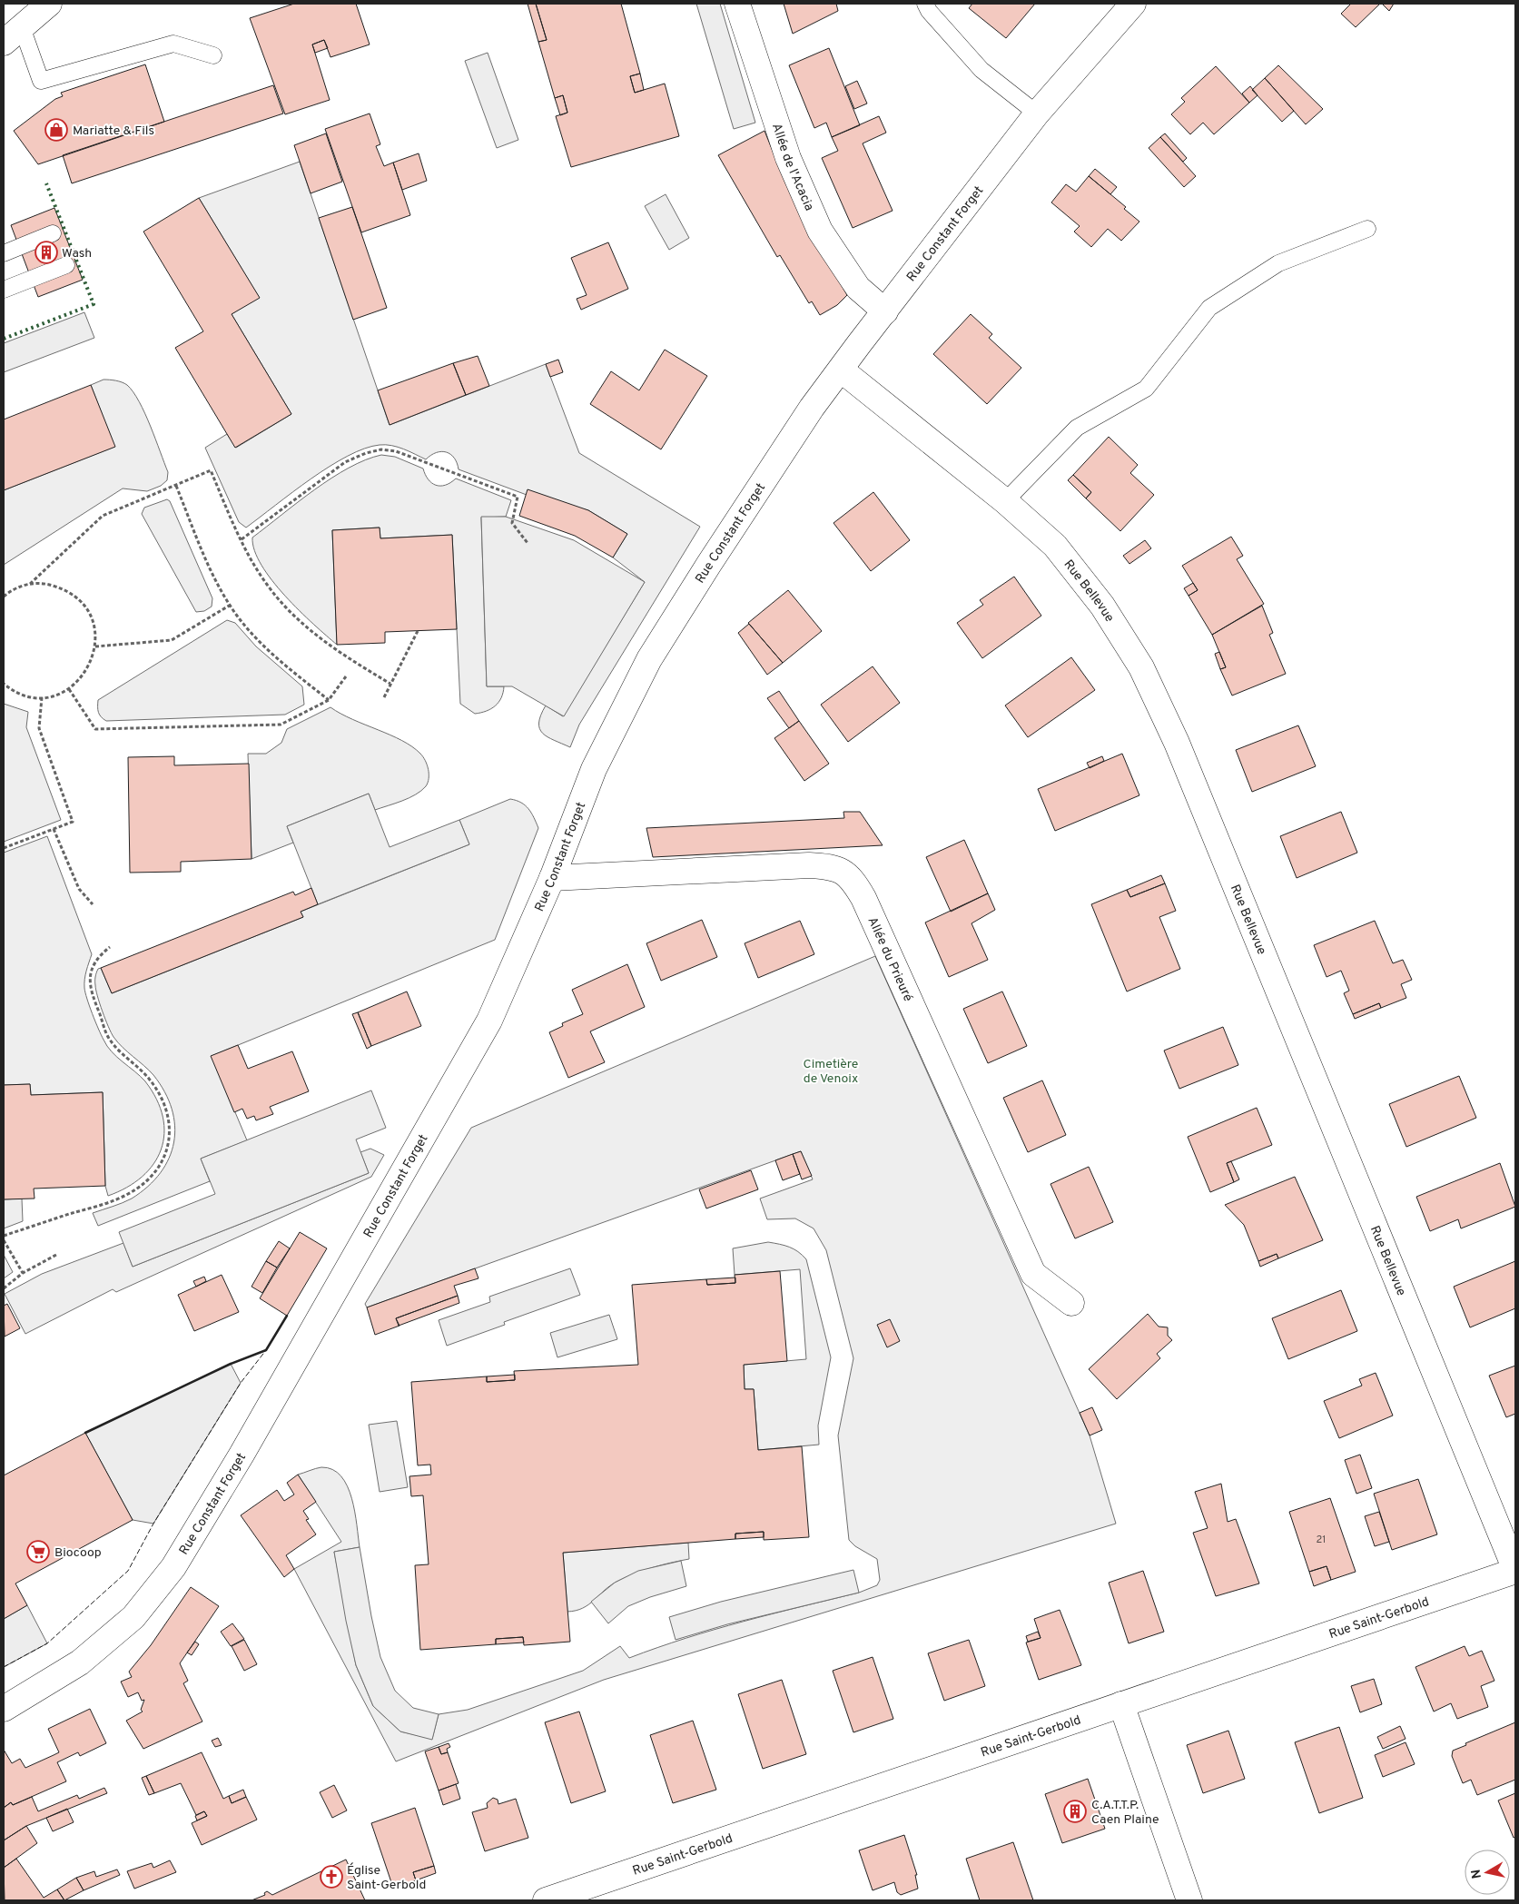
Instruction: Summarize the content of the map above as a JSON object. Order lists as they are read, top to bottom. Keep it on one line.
{"streets":{"street":["Allée de l'Acacia","Rue Constant Forget","Rue Bellevue","Allée du Prieuré","Rue Saint-Gerbold"]},"crossings":[["Allée de l'Acacia","Rue Constant Forget"],["Rue Constant Forget","Rue Bellevue"],["Rue Constant Forget","Allée du Prieuré"],["Rue Bellevue","Rue Saint-Gerbold"]],"parks":["Cimetière de Venoix"],"places":{"shop":["Mariatte & Fils"],"building":["Wash","C.A.T.T.P. Caen Plaine"],"supermarket":["Biocoop"],"church":["Église Saint-Gerbold"]},"house_numbers":["21"],"north":"left"}
